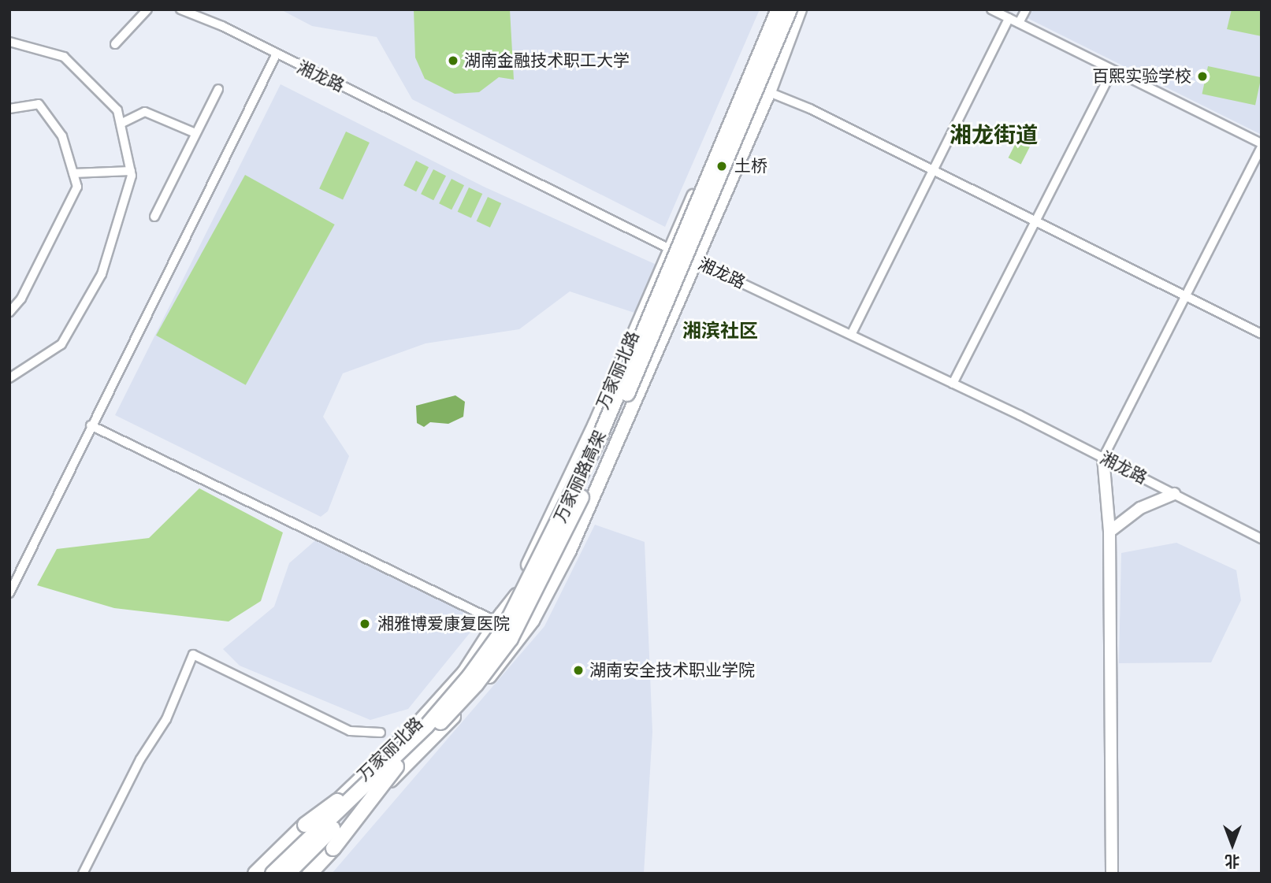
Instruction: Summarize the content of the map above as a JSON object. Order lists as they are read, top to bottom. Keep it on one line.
{"streets":{"highway":["万家丽路高架"],"main road":["万家丽北路"],"street":["湘龙路"]},"crossings":[["湘龙路","万家丽北路"]],"districts":["湘龙街道","湘滨社区"],"places":["湖南金融技术职工大学","百熙实验学校","土桥","湘雅博爱康复医院","湖南安全技术职业学院"],"north":"bottom"}
